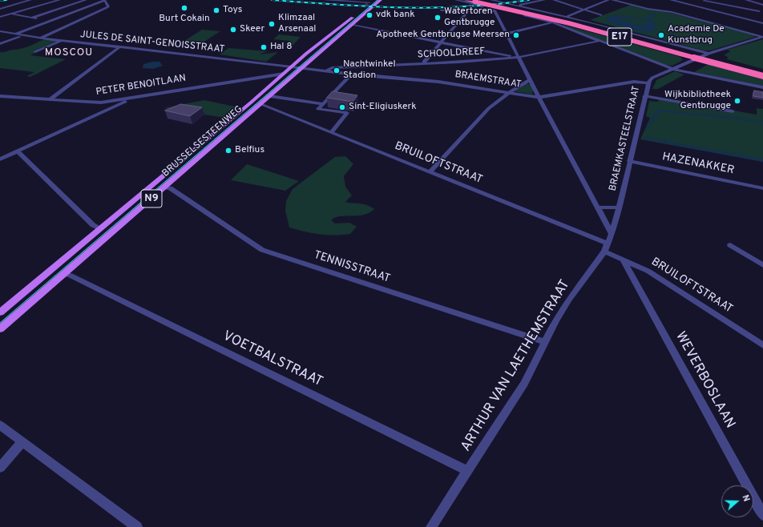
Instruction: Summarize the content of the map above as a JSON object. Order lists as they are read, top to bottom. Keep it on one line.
{"streets":{"highway":["E17"],"main road":["BRUSSELSESTEENWEG","N9"],"street":["JULES DE SAINT-GENOISSTRAAT","SCHOOLDREEF","BRAEMSTRAAT","PETER BENOITLAAN","BRAEMKASTEELSTRAAT","BRUILOFTSTRAAT","HAZENAKKER","TENNISSTRAAT","VOETBALSTRAAT","ARTHUR VAN LAETHEMSTRAAT","WEVERBOSLAAN"]},"crossings":[["JULES DE SAINT-GENOISSTRAAT","SCHOOLDREEF"],["JULES DE SAINT-GENOISSTRAAT","BRUSSELSESTEENWEG"],["SCHOOLDREEF","BRAEMSTRAAT"],["SCHOOLDREEF","BRUSSELSESTEENWEG"],["BRAEMSTRAAT","BRAEMKASTEELSTRAAT"],["PETER BENOITLAAN","BRUSSELSESTEENWEG"],["BRAEMKASTEELSTRAAT","HAZENAKKER"],["BRAEMKASTEELSTRAAT","ARTHUR VAN LAETHEMSTRAAT"],["BRUSSELSESTEENWEG","BRUILOFTSTRAAT"],["BRUSSELSESTEENWEG","TENNISSTRAAT"],["BRUSSELSESTEENWEG","VOETBALSTRAAT"],["BRUILOFTSTRAAT","ARTHUR VAN LAETHEMSTRAAT"],["BRUILOFTSTRAAT","WEVERBOSLAAN"],["TENNISSTRAAT","ARTHUR VAN LAETHEMSTRAAT"],["VOETBALSTRAAT","ARTHUR VAN LAETHEMSTRAAT"]],"districts":["MOSCOU"],"places":["Burt Cokain","Toys","vdk bank","Watertoren Gentbrugge","Klimzaal Arsenaal","Skeer","Apotheek Gentbrugse Meersen","Academie De Kunstbrug","Hal 8","Nachtwinkel Stadion","Wijkbibliotheek Gentbrugge","Sint-Eligiuskerk","Belfius"],"north":"right"}
